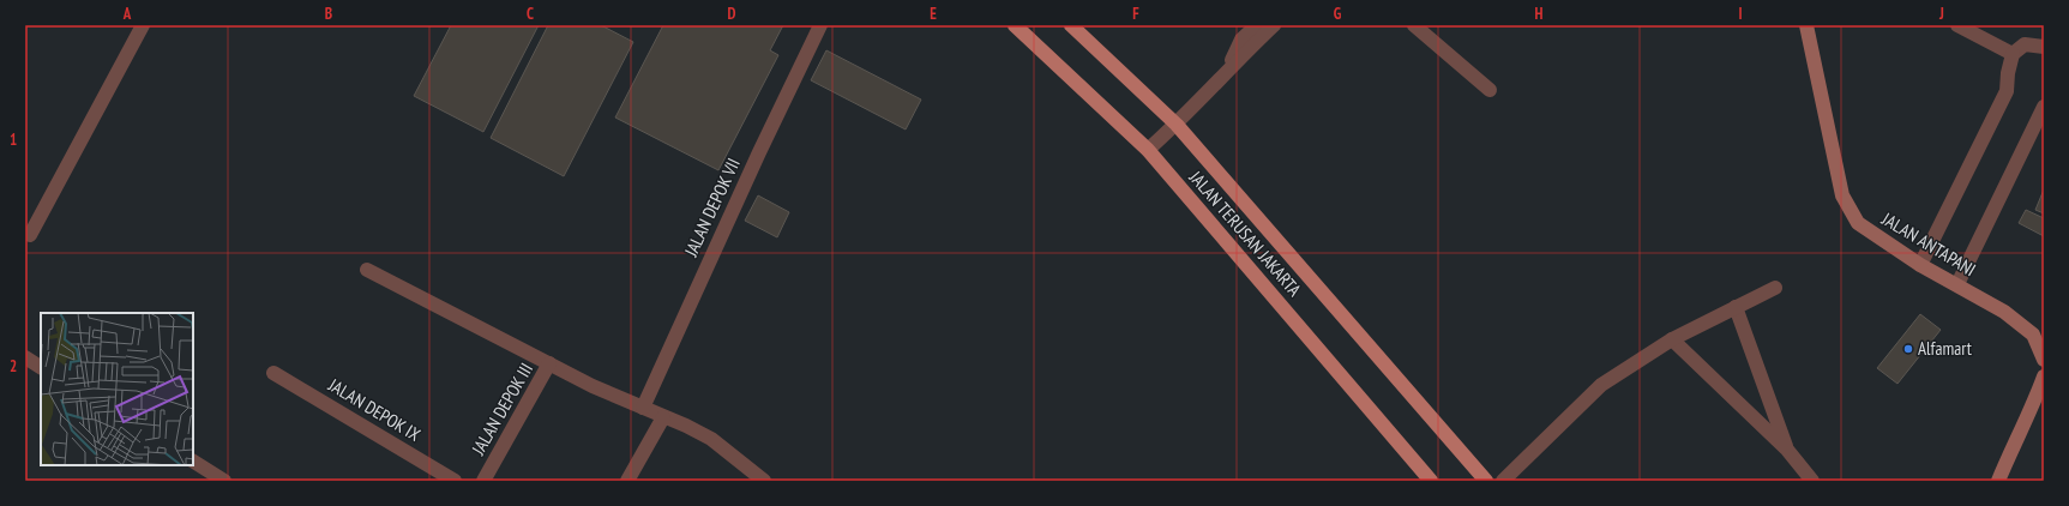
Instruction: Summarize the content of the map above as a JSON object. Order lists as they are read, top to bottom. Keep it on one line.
{"streets":{"main road":["JALAN TERUSAN JAKARTA"],"street":["JALAN DEPOK VII","JALAN ANTAPANI","JALAN DEPOK III","JALAN DEPOK IX"]},"crossings":[["JALAN DEPOK VII","JALAN DEPOK III"]],"places":["Alfamart"],"grid":{"columns":["A","B","C","D","E","F","G","H","I","J"],"rows":["1","2"]}}
